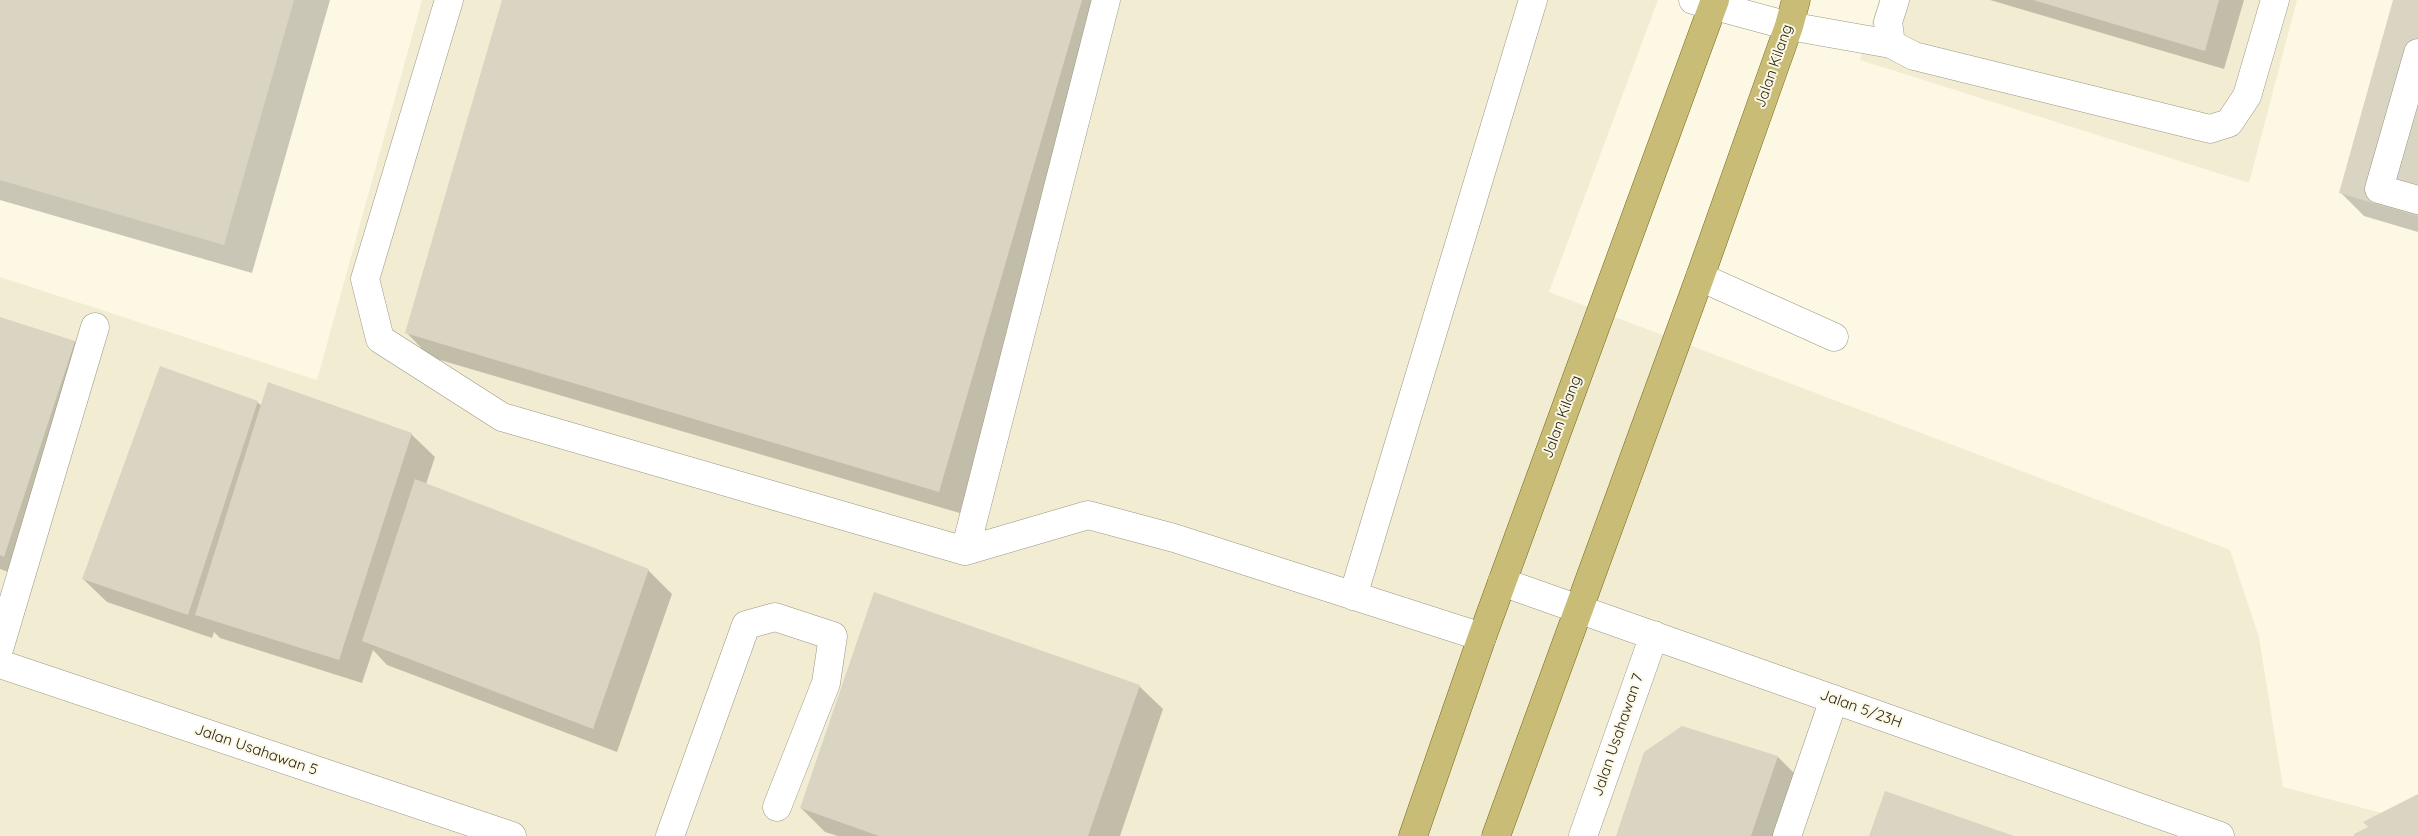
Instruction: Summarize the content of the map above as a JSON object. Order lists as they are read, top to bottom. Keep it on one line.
{"streets":{"main road":["Jalan Kilang"],"street":["Jalan 5/23H","Jalan Usahawan 7","Jalan Usahawan 5"]},"crossings":[["Jalan Kilang","Jalan 5/23H"],["Jalan 5/23H","Jalan Usahawan 7"]]}
